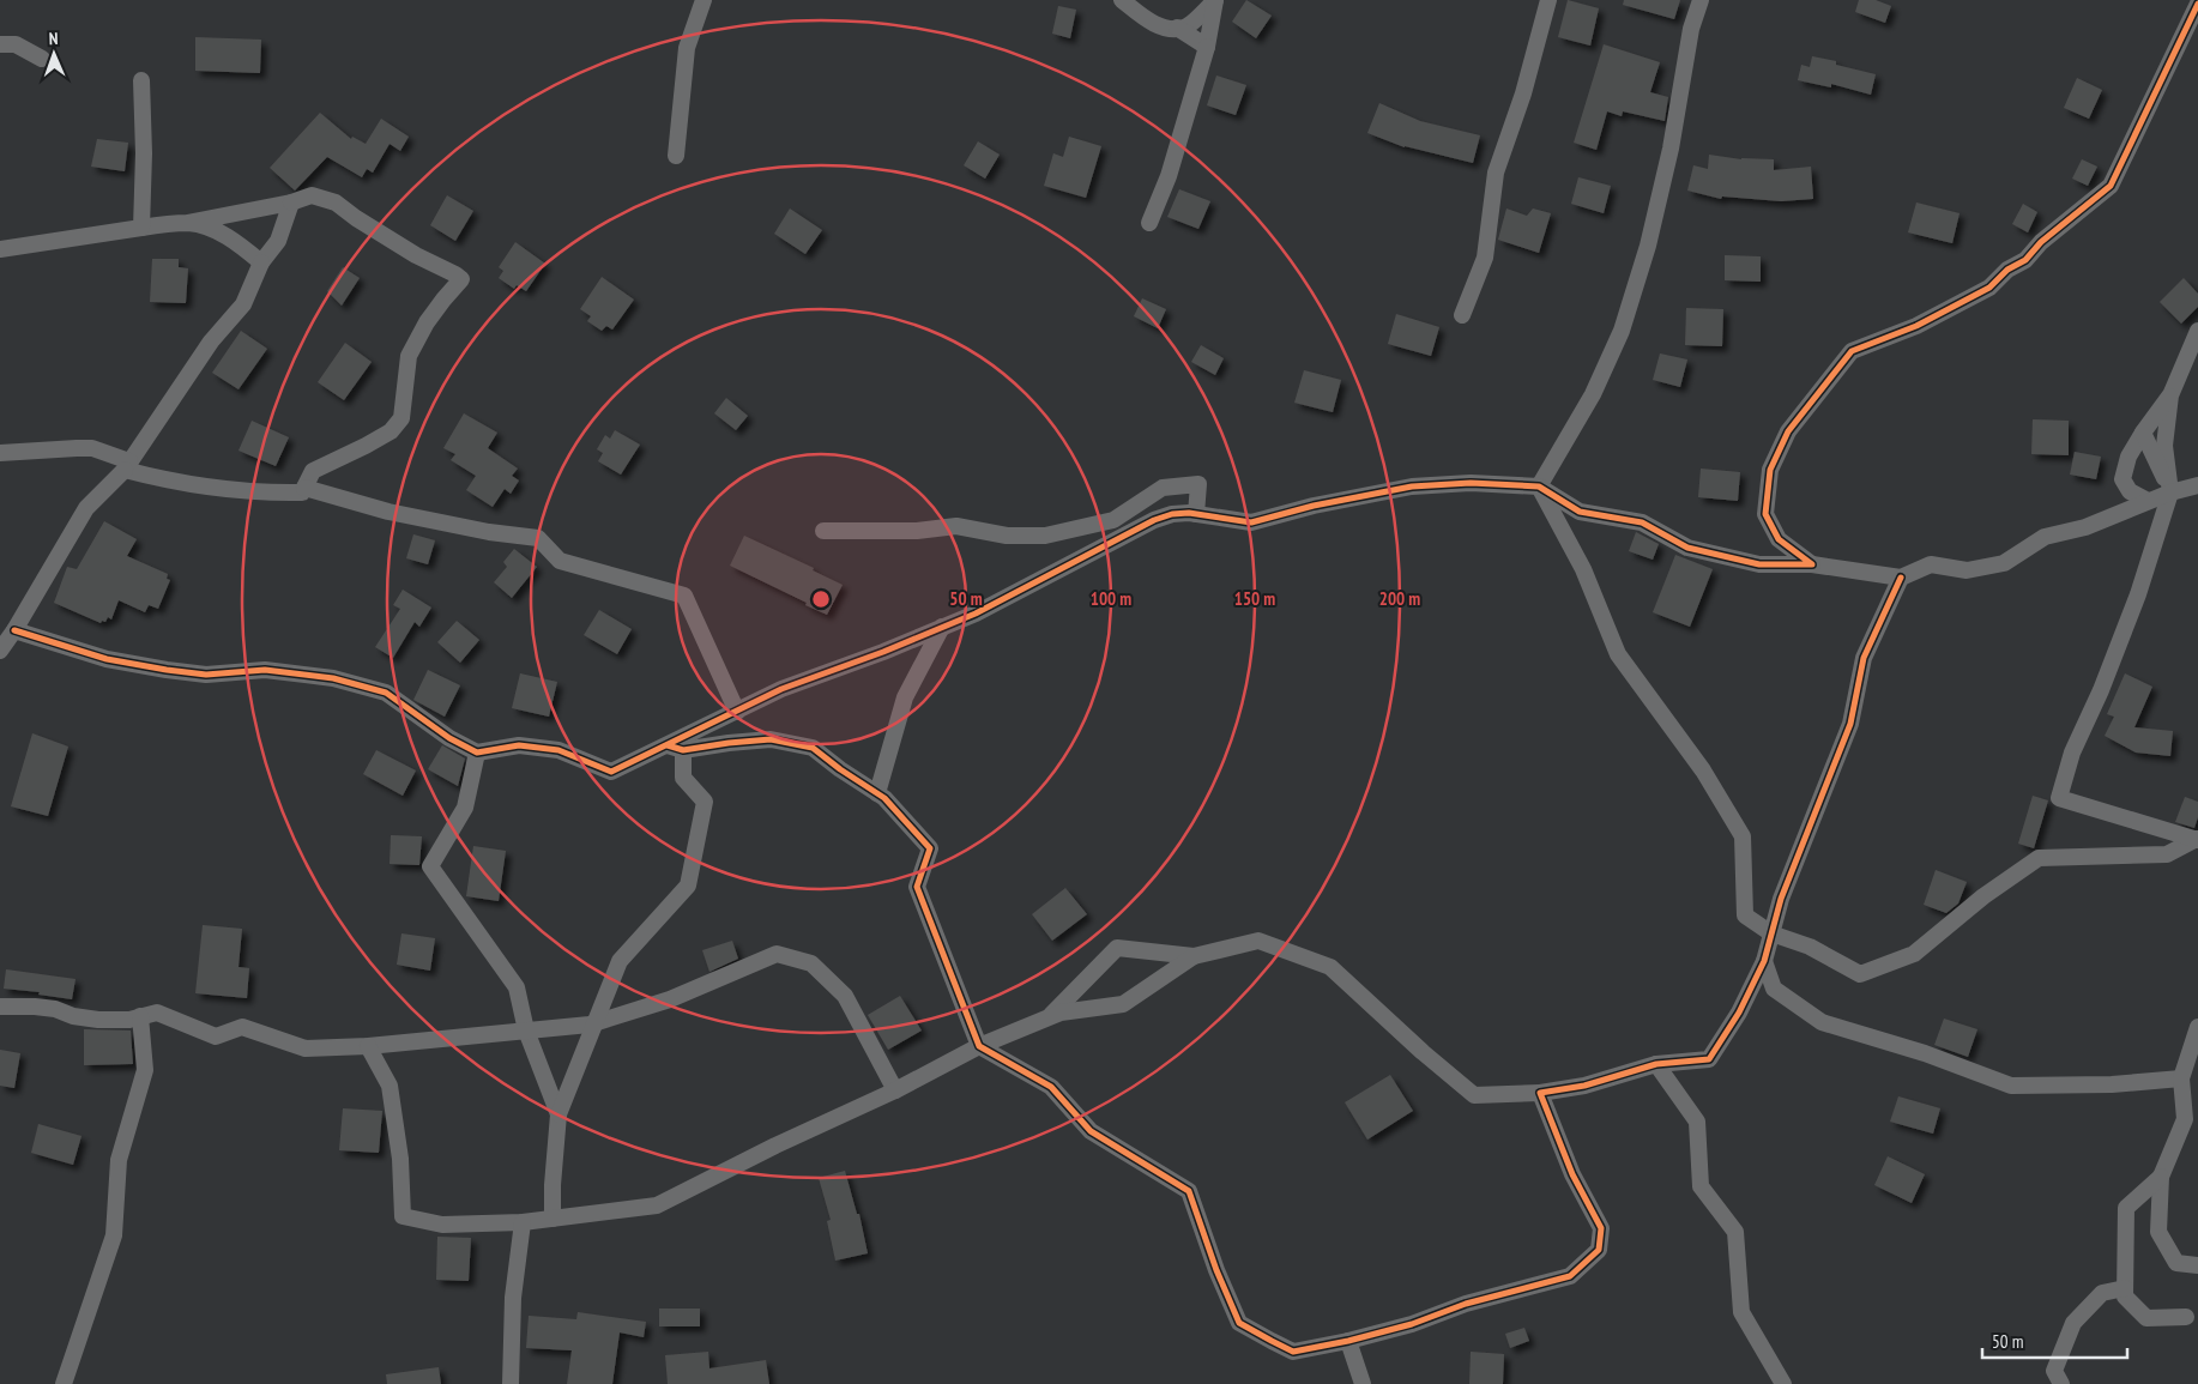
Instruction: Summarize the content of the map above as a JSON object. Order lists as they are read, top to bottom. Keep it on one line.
{"scale_bar":"50 m","north":"top","rings":["50 m","100 m","150 m","200 m"]}
